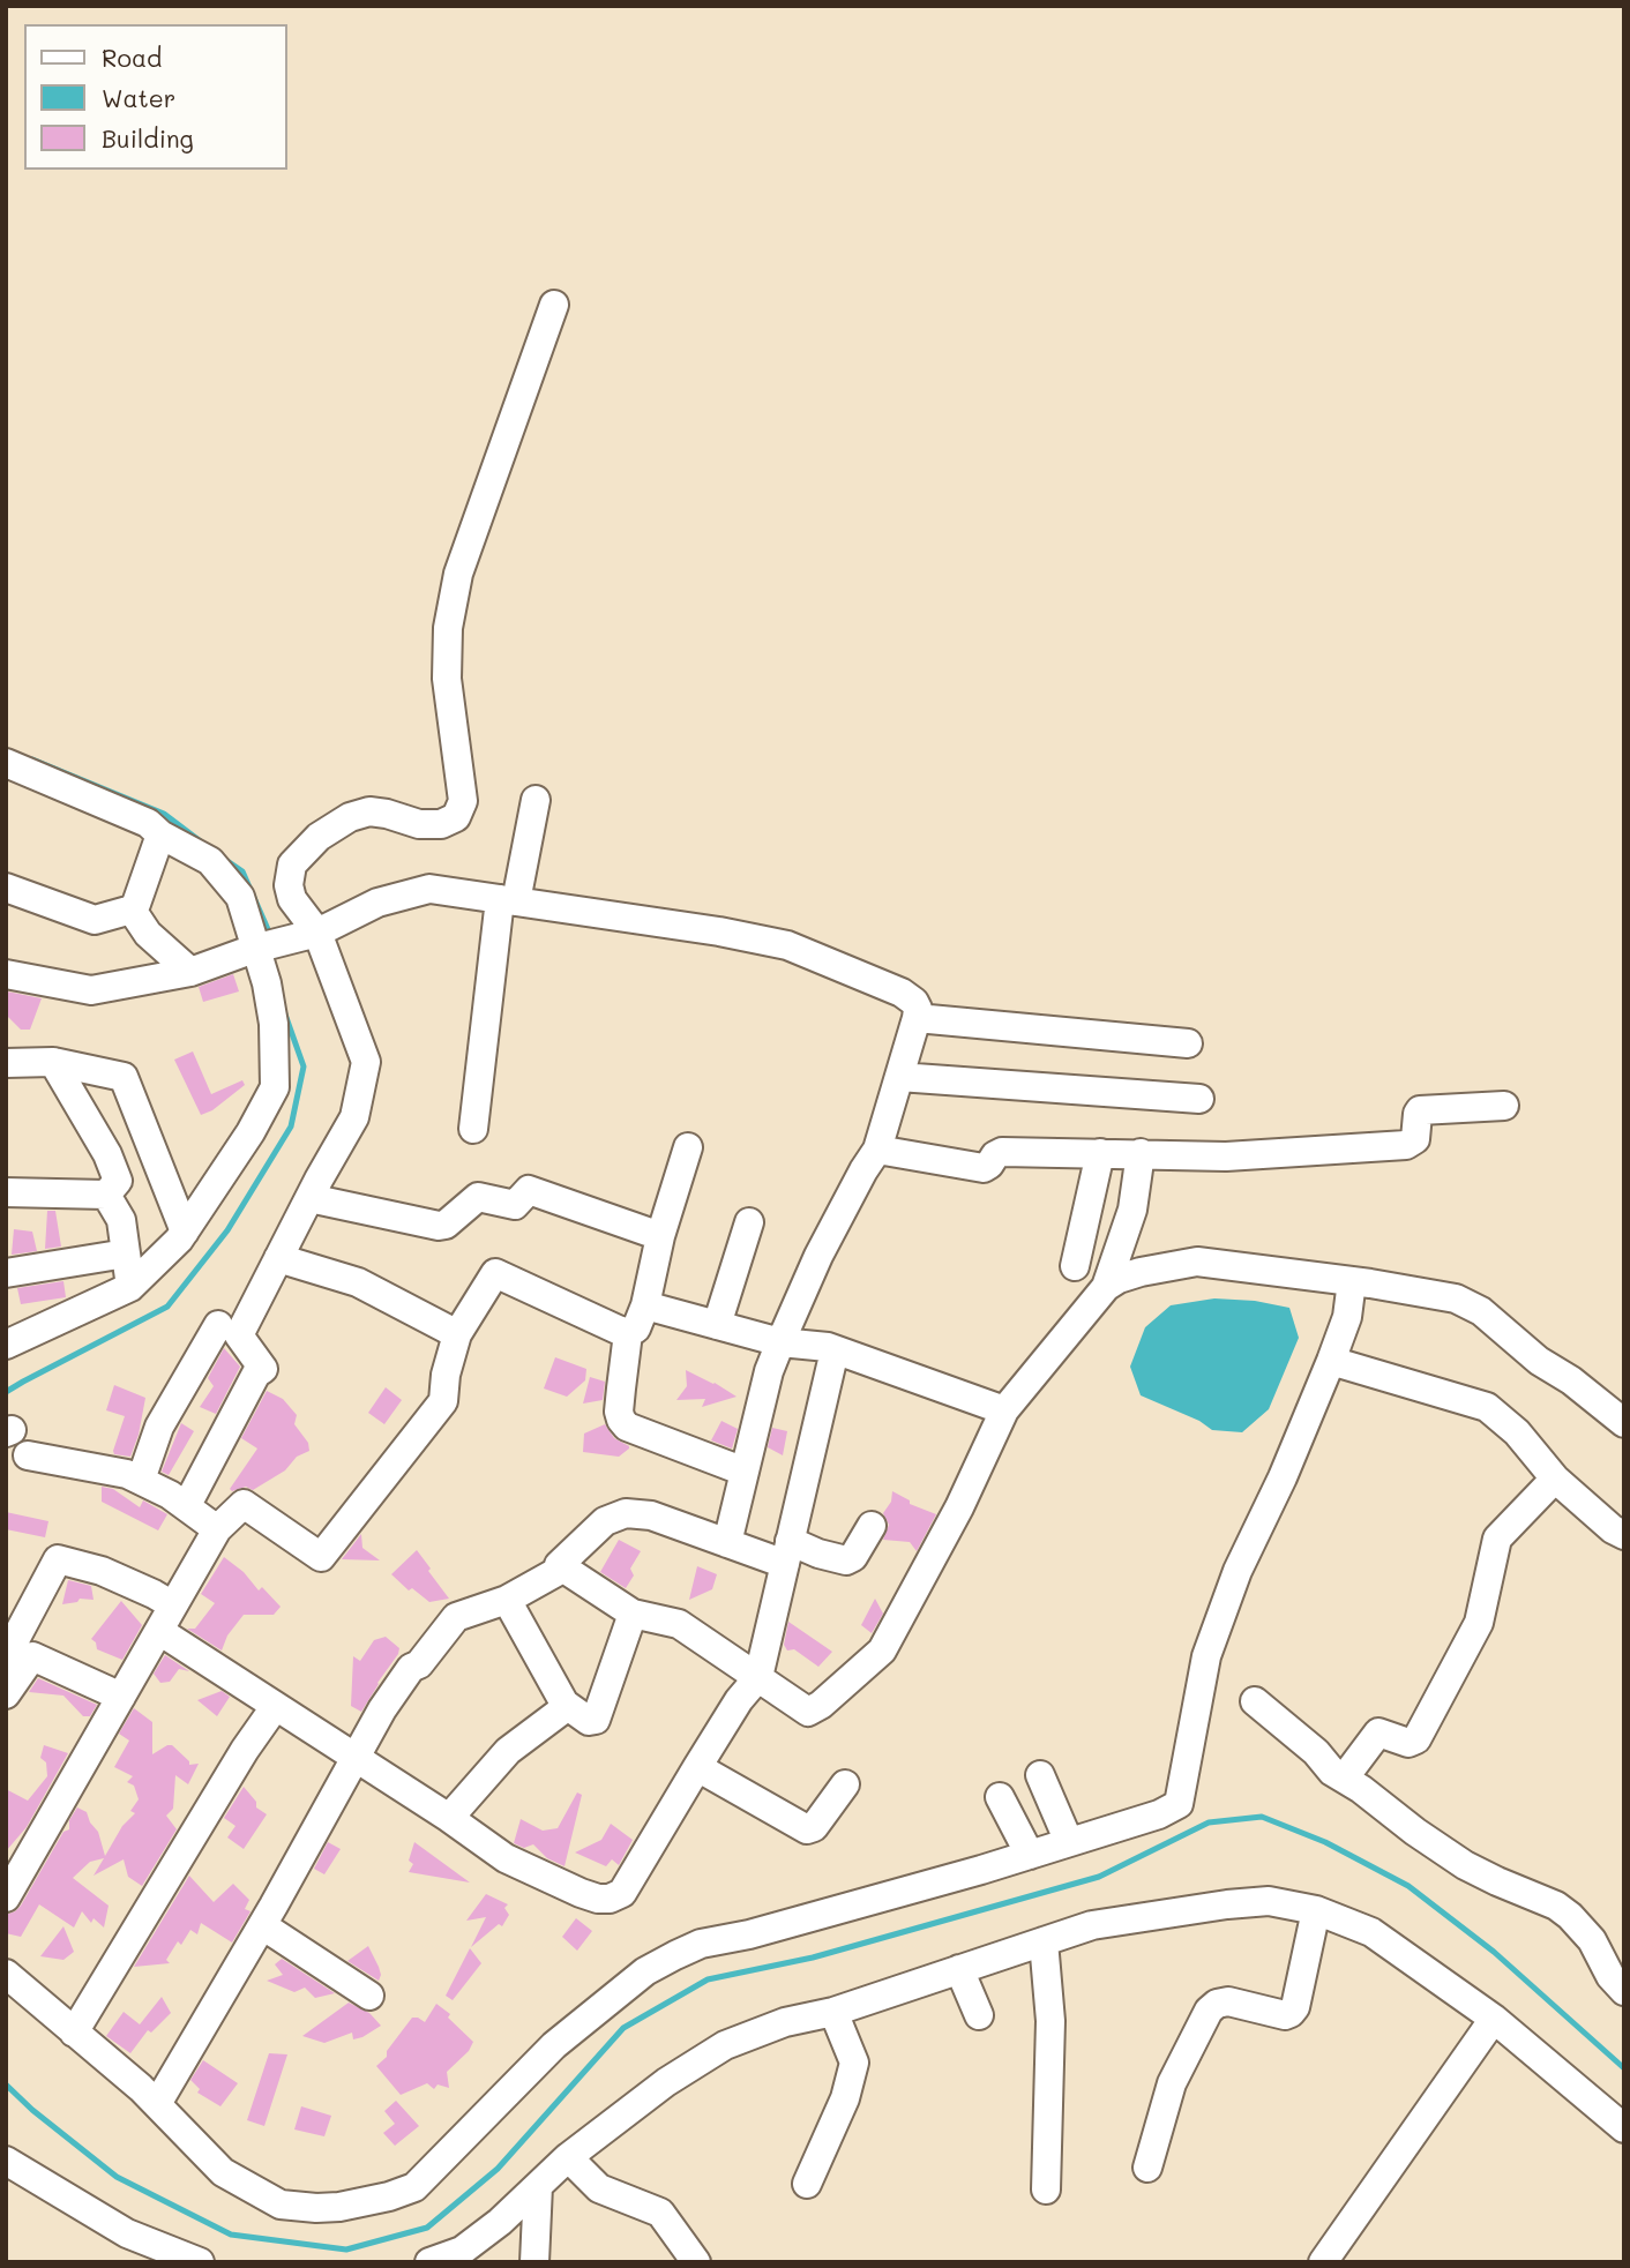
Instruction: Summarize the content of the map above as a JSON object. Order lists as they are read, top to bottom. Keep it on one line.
{"legend":["Road","Water","Building"]}
